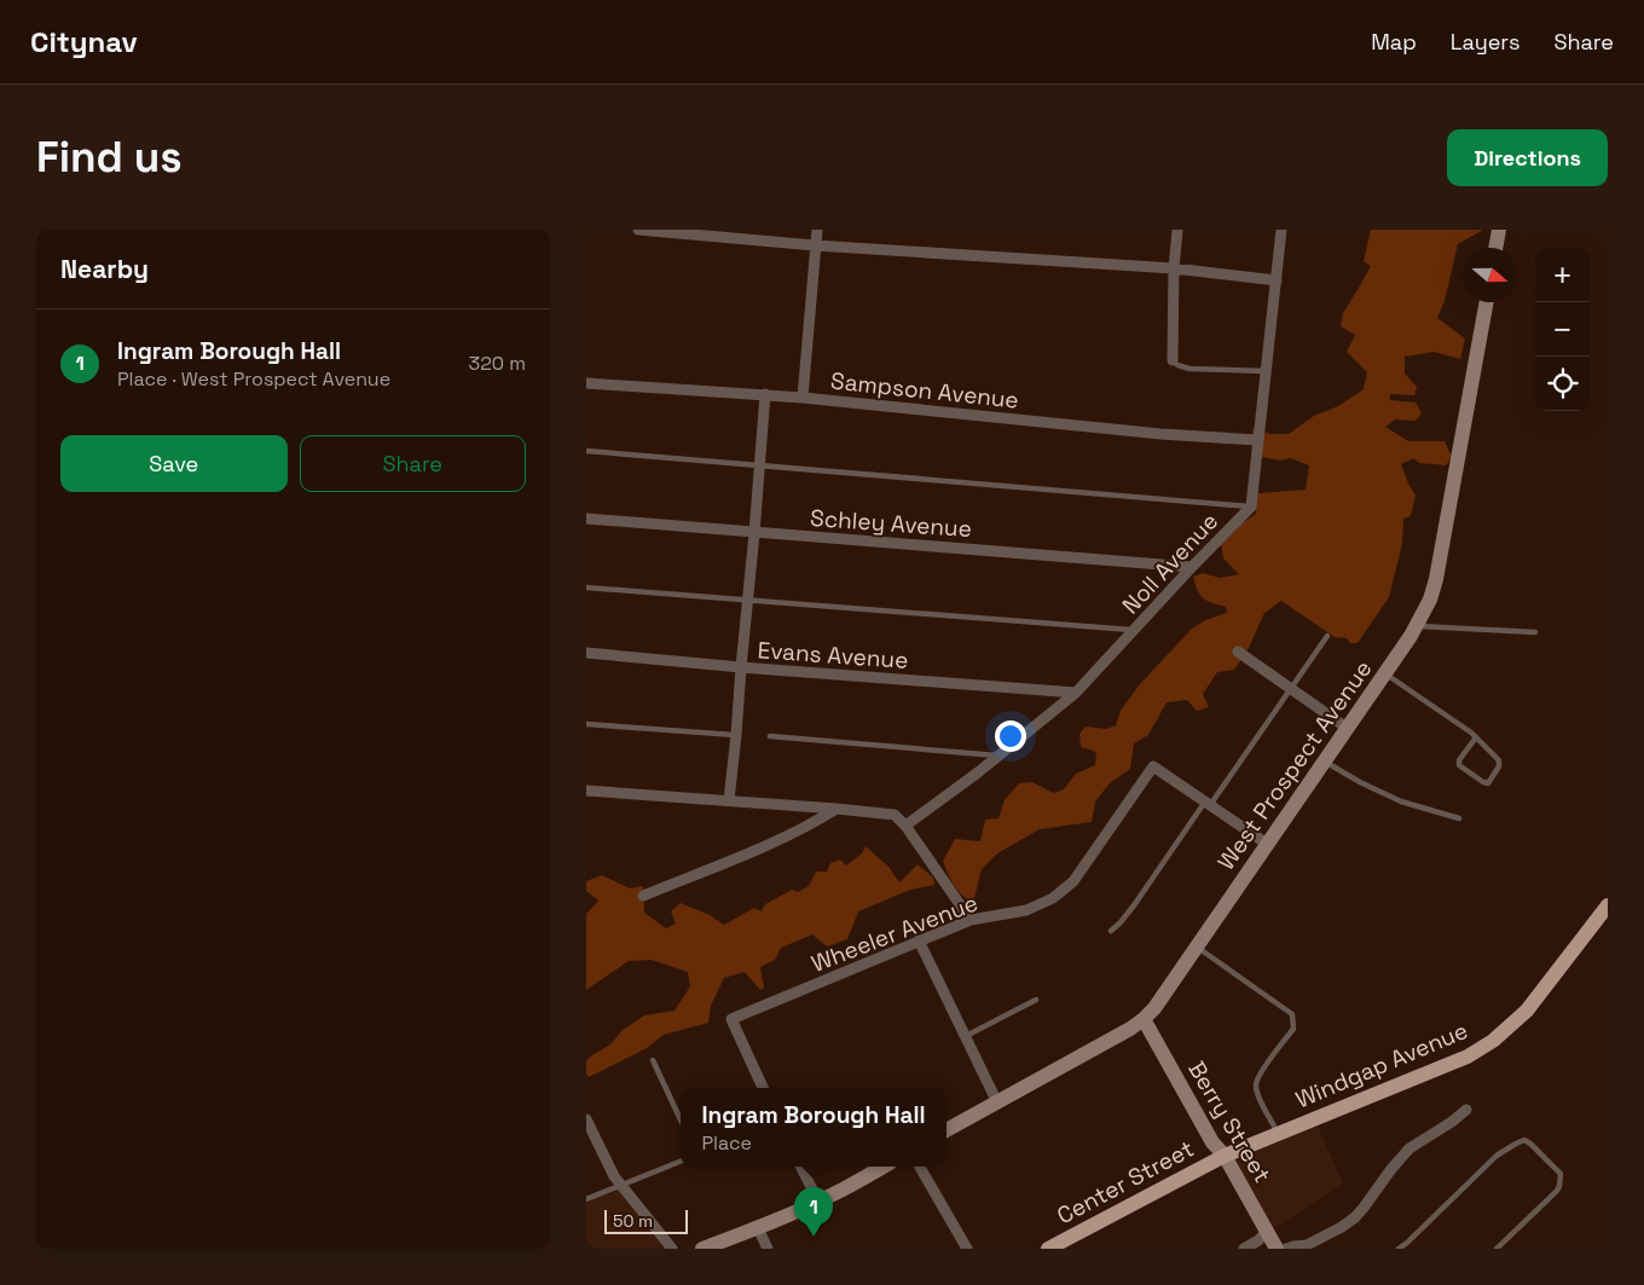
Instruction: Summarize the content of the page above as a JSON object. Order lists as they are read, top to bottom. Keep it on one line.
{"streets":{"main road":["Windgap Avenue","Center Street"],"street":["Sampson Avenue","Schley Avenue","Noll Avenue","Evans Avenue","West Prospect Avenue","Wheeler Avenue","Berry Street"]},"crossings":[["Sampson Avenue","Noll Avenue"],["Schley Avenue","Noll Avenue"],["Noll Avenue","Evans Avenue"],["West Prospect Avenue","Berry Street"],["Windgap Avenue","Berry Street"],["Windgap Avenue","Center Street"],["Berry Street","Center Street"]],"scale_bar":"50 m","north":"right","page":{"header":"Citynav","nav":["Map","Layers","Share"],"buttons":["Directions",["Save","Share"]],"title":"Find us","heading":"Nearby","map_buttons":["+","−"],"list":[{"mark":"1","name":"Ingram Borough Hall","note":"Place · West Prospect Avenue","value":"320 m"}],"popup":["Ingram Borough Hall","Place"],"pins":"1","scale":"50 m"}}
